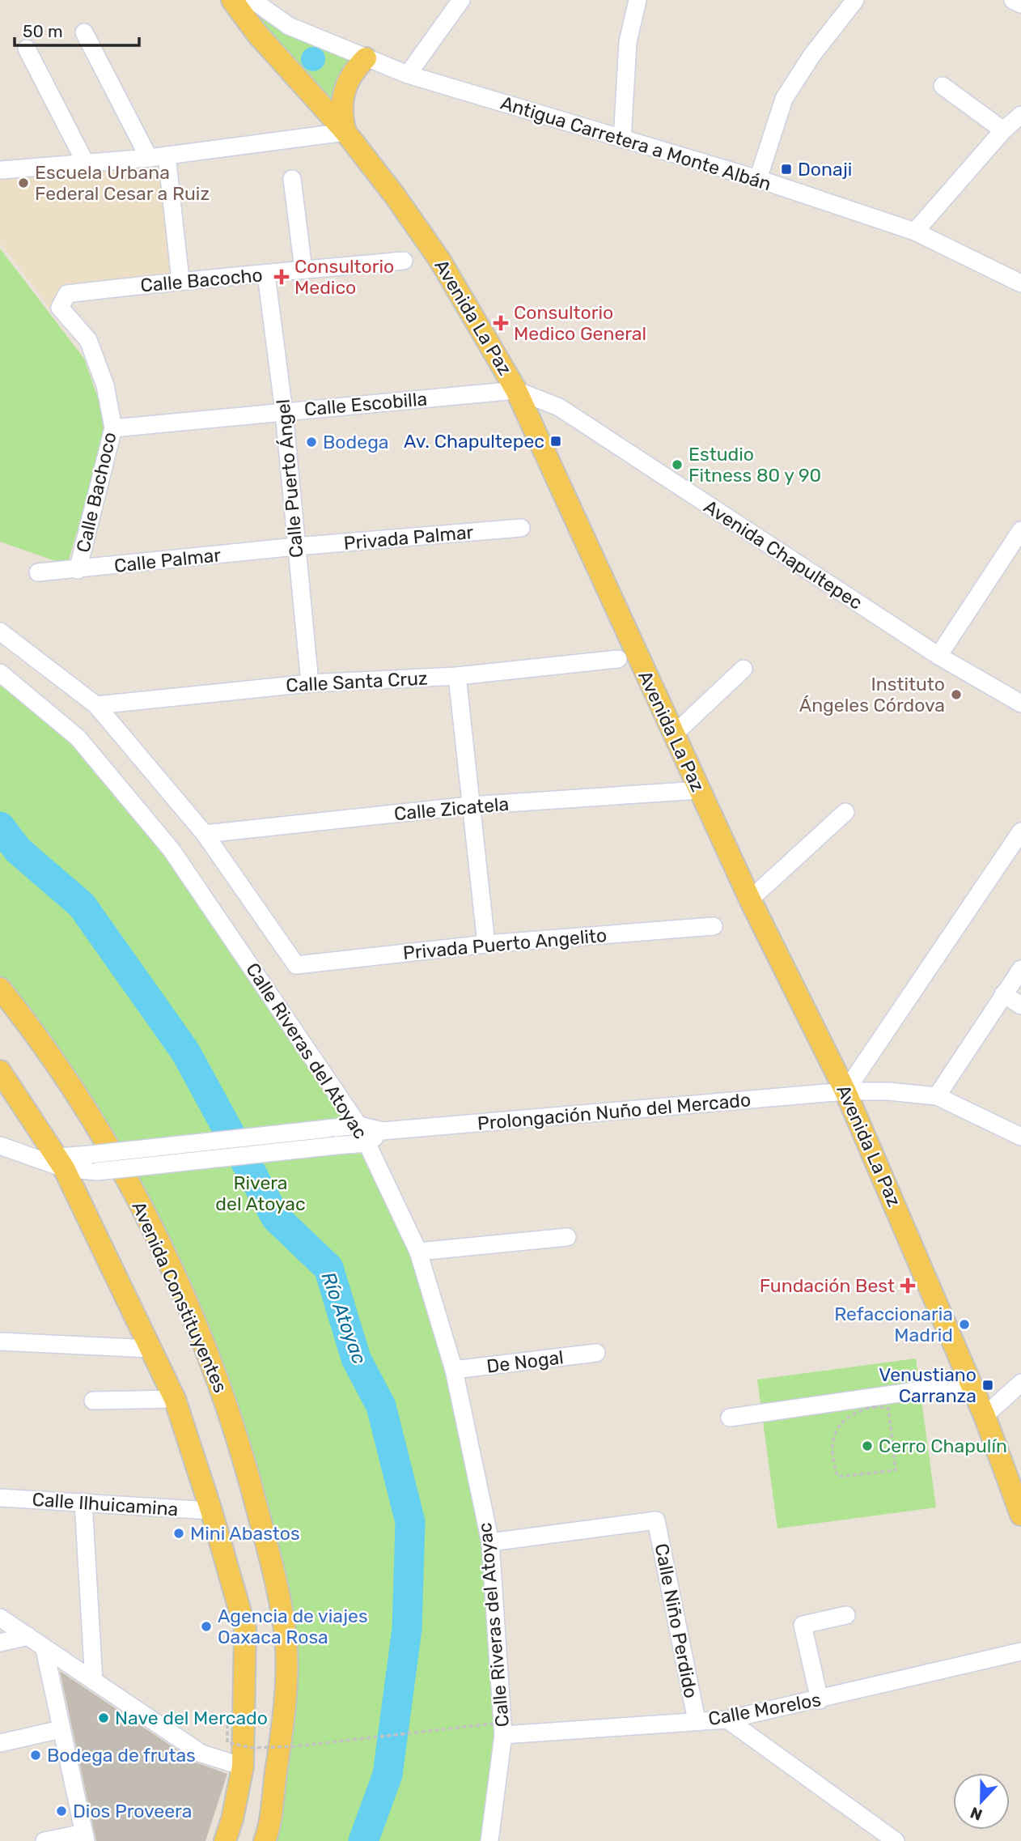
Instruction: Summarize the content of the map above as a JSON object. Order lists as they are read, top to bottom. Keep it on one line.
{"streets":{"main road":["Avenida La Paz","Avenida Constituyentes"],"street":["Antigua Carretera a Monte Albán","Calle Bacocho","Calle Escobilla","Calle Puerto Ángel","Calle Bachoco","Privada Palmar","Avenida Chapultepec","Calle Palmar","Calle Santa Cruz","Calle Zicatela","Privada Puerto Angelito","Calle Riveras del Atoyac","Prolongación Nuño del Mercado","De Nogal","Calle Ilhuicamina","Calle Niño Perdido","Calle Morelos"]},"crossings":[["Calle Bacocho","Calle Puerto Ángel"],["Calle Bacocho","Calle Bachoco"],["Avenida La Paz","Calle Escobilla"],["Avenida La Paz","Avenida Chapultepec"],["Avenida La Paz","Calle Zicatela"],["Avenida La Paz","Prolongación Nuño del Mercado"],["Calle Escobilla","Calle Puerto Ángel"],["Calle Escobilla","Calle Bachoco"],["Calle Escobilla","Avenida Chapultepec"],["Calle Puerto Ángel","Privada Palmar"],["Calle Puerto Ángel","Calle Palmar"],["Calle Puerto Ángel","Calle Santa Cruz"],["Calle Bachoco","Calle Palmar"],["Privada Palmar","Calle Palmar"],["Calle Zicatela","Privada Puerto Angelito"],["Calle Riveras del Atoyac","Prolongación Nuño del Mercado"],["Calle Riveras del Atoyac","De Nogal"],["Calle Riveras del Atoyac","Calle Niño Perdido"],["Calle Riveras del Atoyac","Calle Morelos"],["Calle Niño Perdido","Calle Morelos"]],"water":["Río Atoyac"],"parks":["Rivera del Atoyac"],"places":{"transit":["Donaji","Av. Chapultepec","Venustiano Carranza"],"other":["Escuela Urbana Federal Cesar a Ruiz","Bodega","Estudio Fitness 80 y 90","Instituto Ángeles Córdova","Refaccionaria Madrid","Cerro Chapulín","Mini Abastos","Agencia de viajes Oaxaca Rosa","Nave del Mercado","Bodega de frutas","Dios Proveera"],"health":["Consultorio Medico","Consultorio Medico General","Fundación Best"]},"scale_bar":"50 m","north":"bottom"}
